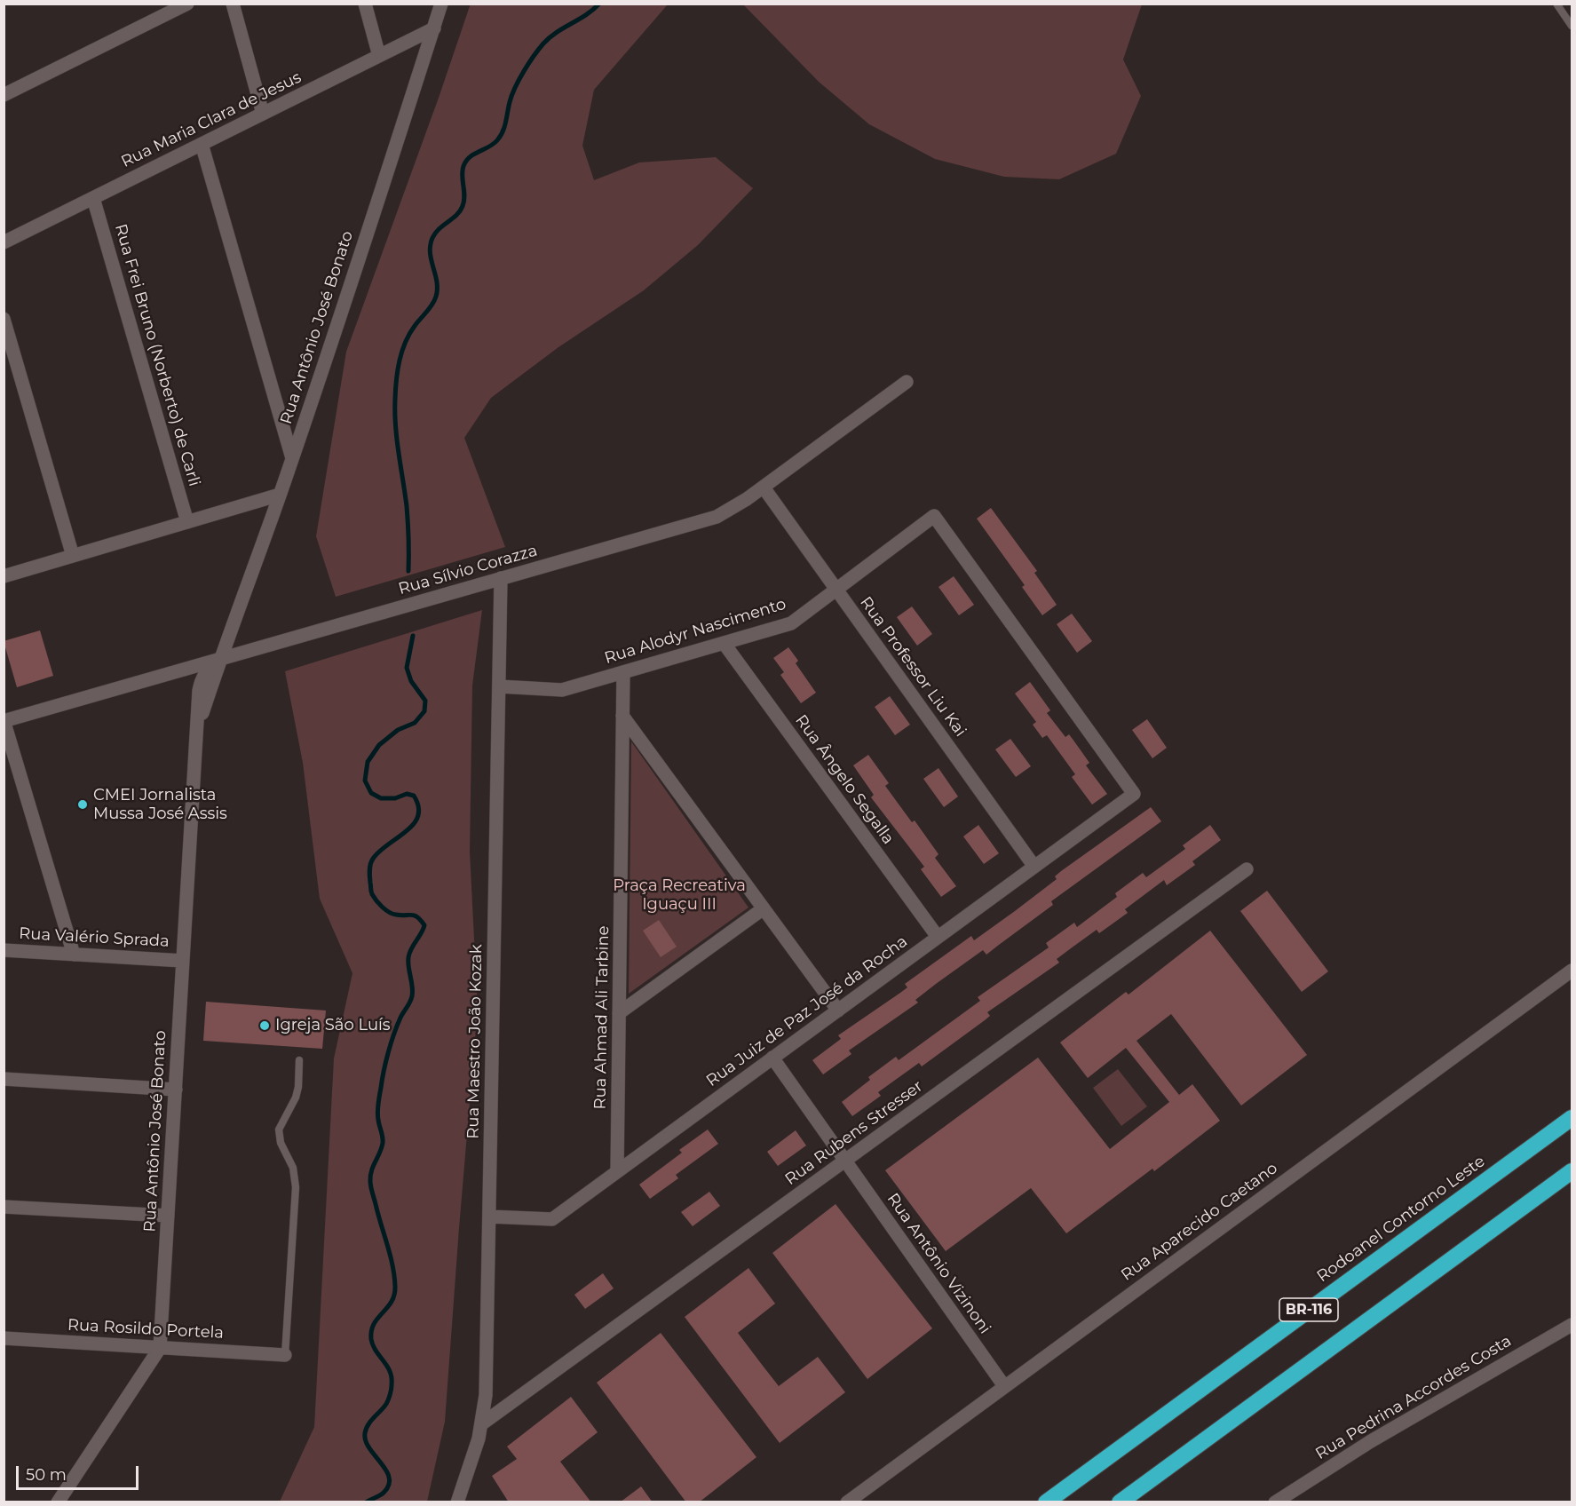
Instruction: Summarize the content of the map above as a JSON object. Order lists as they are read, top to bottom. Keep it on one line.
{"streets":{"highway":["Rodoanel Contorno Leste","BR-116"],"street":["Rua Maria Clara de Jesus","Rua Antônio José Bonato","Rua Frei Bruno (Norberto) de Carli","Rua Sílvio Corazza","Rua Alodyr Nascimento","Rua Professor Liu Kai","Rua Ângelo Segalla","Rua Valério Sprada","Rua Juiz de Paz José da Rocha","Rua Ahmad Ali Tarbine","Rua Maestro João Kozak","Rua Rubens Stresser","Rua Aparecido Caetano","Rua Antônio Vizinoni","Rua Rosildo Portela","Rua Pedrina Accordes Costa"]},"crossings":[["Rua Maria Clara de Jesus","Rua Antônio José Bonato"],["Rua Maria Clara de Jesus","Rua Frei Bruno (Norberto) de Carli"],["Rua Antônio José Bonato","Rua Sílvio Corazza"],["Rua Antônio José Bonato","Rua Valério Sprada"],["Rua Antônio José Bonato","Rua Rosildo Portela"],["Rua Sílvio Corazza","Rua Professor Liu Kai"],["Rua Sílvio Corazza","Rua Maestro João Kozak"],["Rua Alodyr Nascimento","Rua Professor Liu Kai"],["Rua Alodyr Nascimento","Rua Ângelo Segalla"],["Rua Alodyr Nascimento","Rua Juiz de Paz José da Rocha"],["Rua Alodyr Nascimento","Rua Ahmad Ali Tarbine"],["Rua Alodyr Nascimento","Rua Maestro João Kozak"],["Rua Professor Liu Kai","Rua Juiz de Paz José da Rocha"],["Rua Ângelo Segalla","Rua Juiz de Paz José da Rocha"],["Rua Juiz de Paz José da Rocha","Rua Ahmad Ali Tarbine"],["Rua Juiz de Paz José da Rocha","Rua Maestro João Kozak"],["Rua Juiz de Paz José da Rocha","Rua Antônio Vizinoni"],["Rua Maestro João Kozak","Rua Rubens Stresser"],["Rua Rubens Stresser","Rua Antônio Vizinoni"],["Rua Aparecido Caetano","Rua Antônio Vizinoni"]],"parks":["Praça Recreativa Iguaçu III"],"places":["CMEI Jornalista Mussa José Assis","Igreja São Luís"],"scale_bar":"50 m"}
